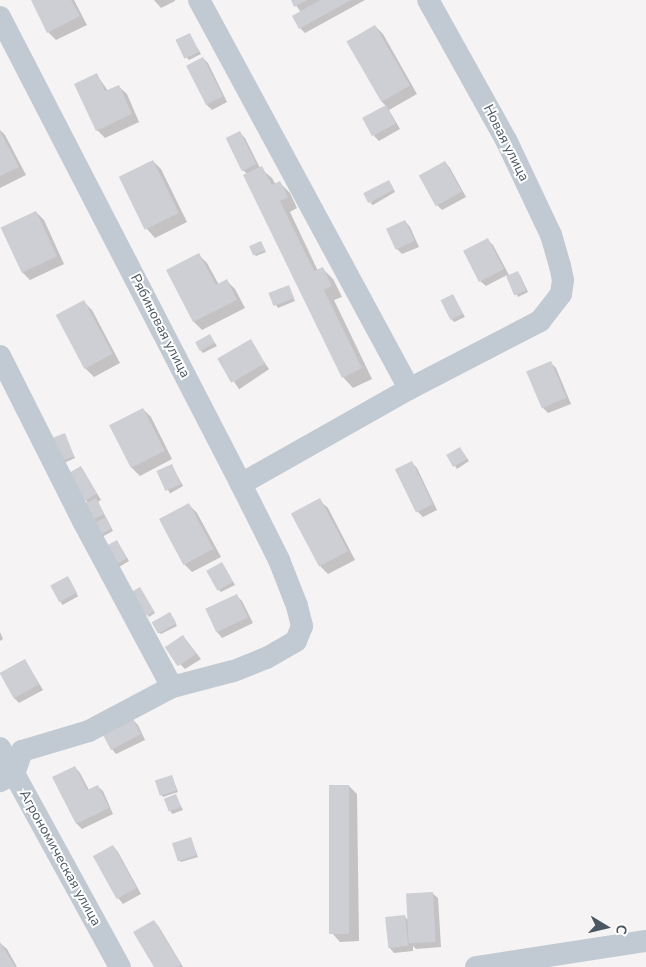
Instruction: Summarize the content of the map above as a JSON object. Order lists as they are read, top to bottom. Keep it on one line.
{"streets":{"street":["Новая улица","Рябиновая улица","Агрономическая улица"]},"north":"right"}
